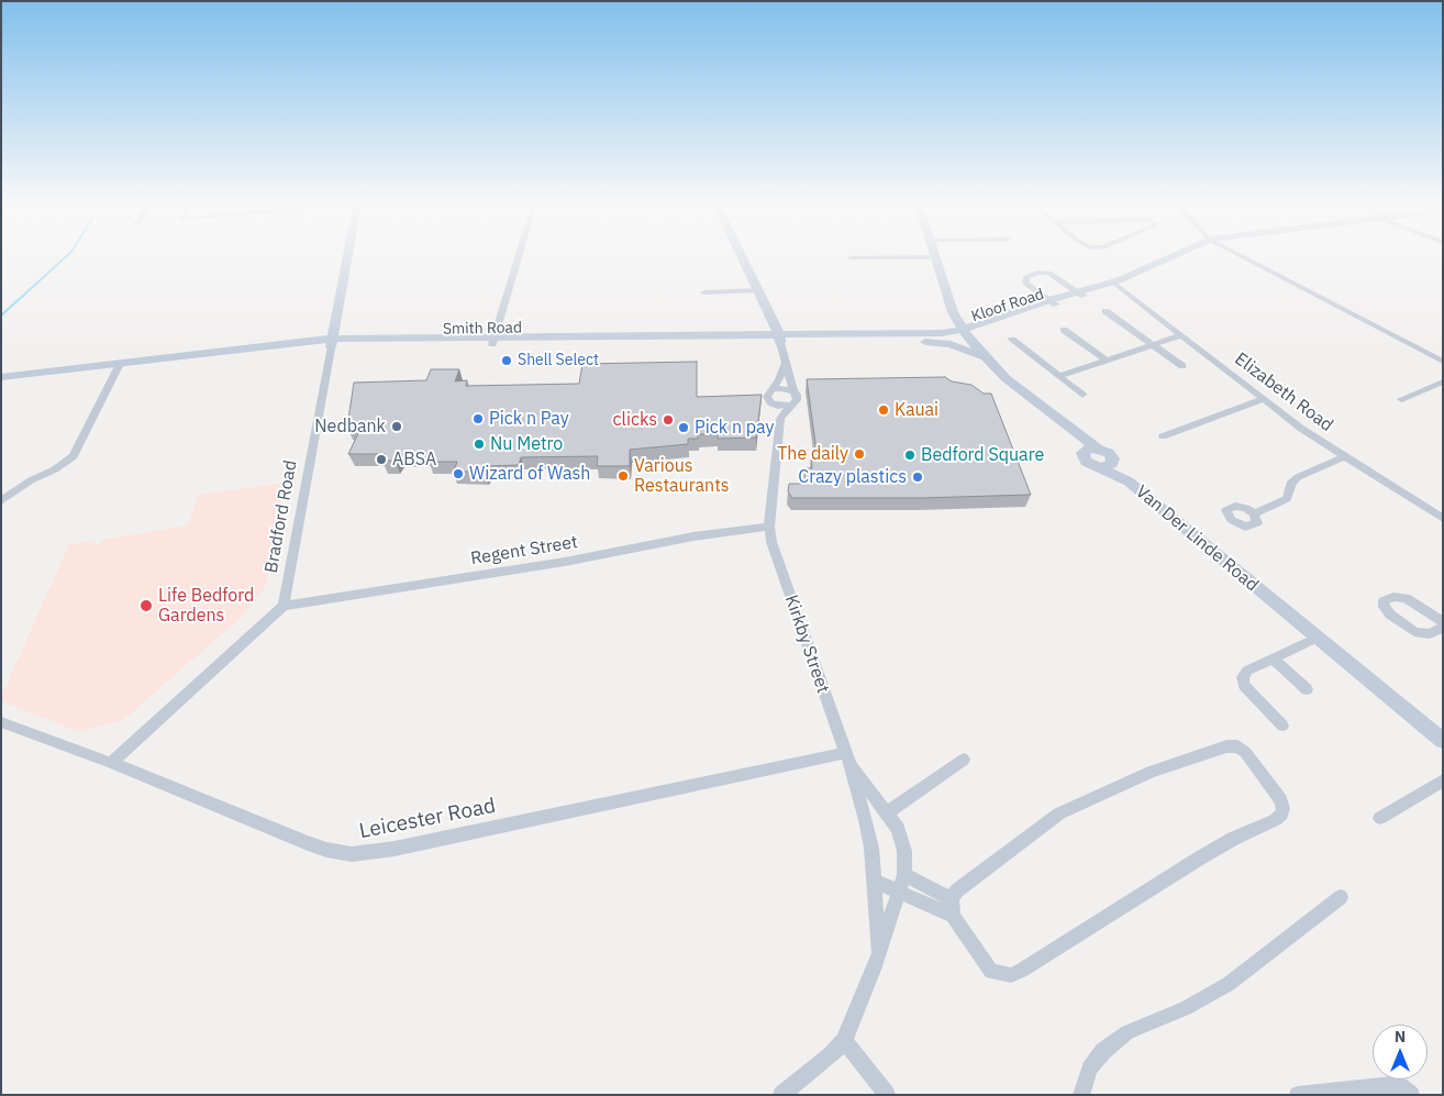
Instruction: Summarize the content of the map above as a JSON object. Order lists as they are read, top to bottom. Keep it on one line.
{"streets":{"main road":["Kloof Road","Smith Road","Bradford Road","Van Der Linde Road"],"street":["Elizabeth Road","Regent Street","Kirkby Street","Leicester Road"]},"crossings":[["Kloof Road","Smith Road"],["Kloof Road","Elizabeth Road"],["Smith Road","Bradford Road"],["Bradford Road","Regent Street"],["Regent Street","Kirkby Street"],["Kirkby Street","Leicester Road"]],"places":["Shell Select","Kauai","Pick n Pay","clicks","Nedbank","Pick n pay","Nu Metro","The daily","Bedford Square","ABSA","Wizard of Wash","Various Restaurants","Crazy plastics","Life Bedford Gardens"],"north":"top"}
